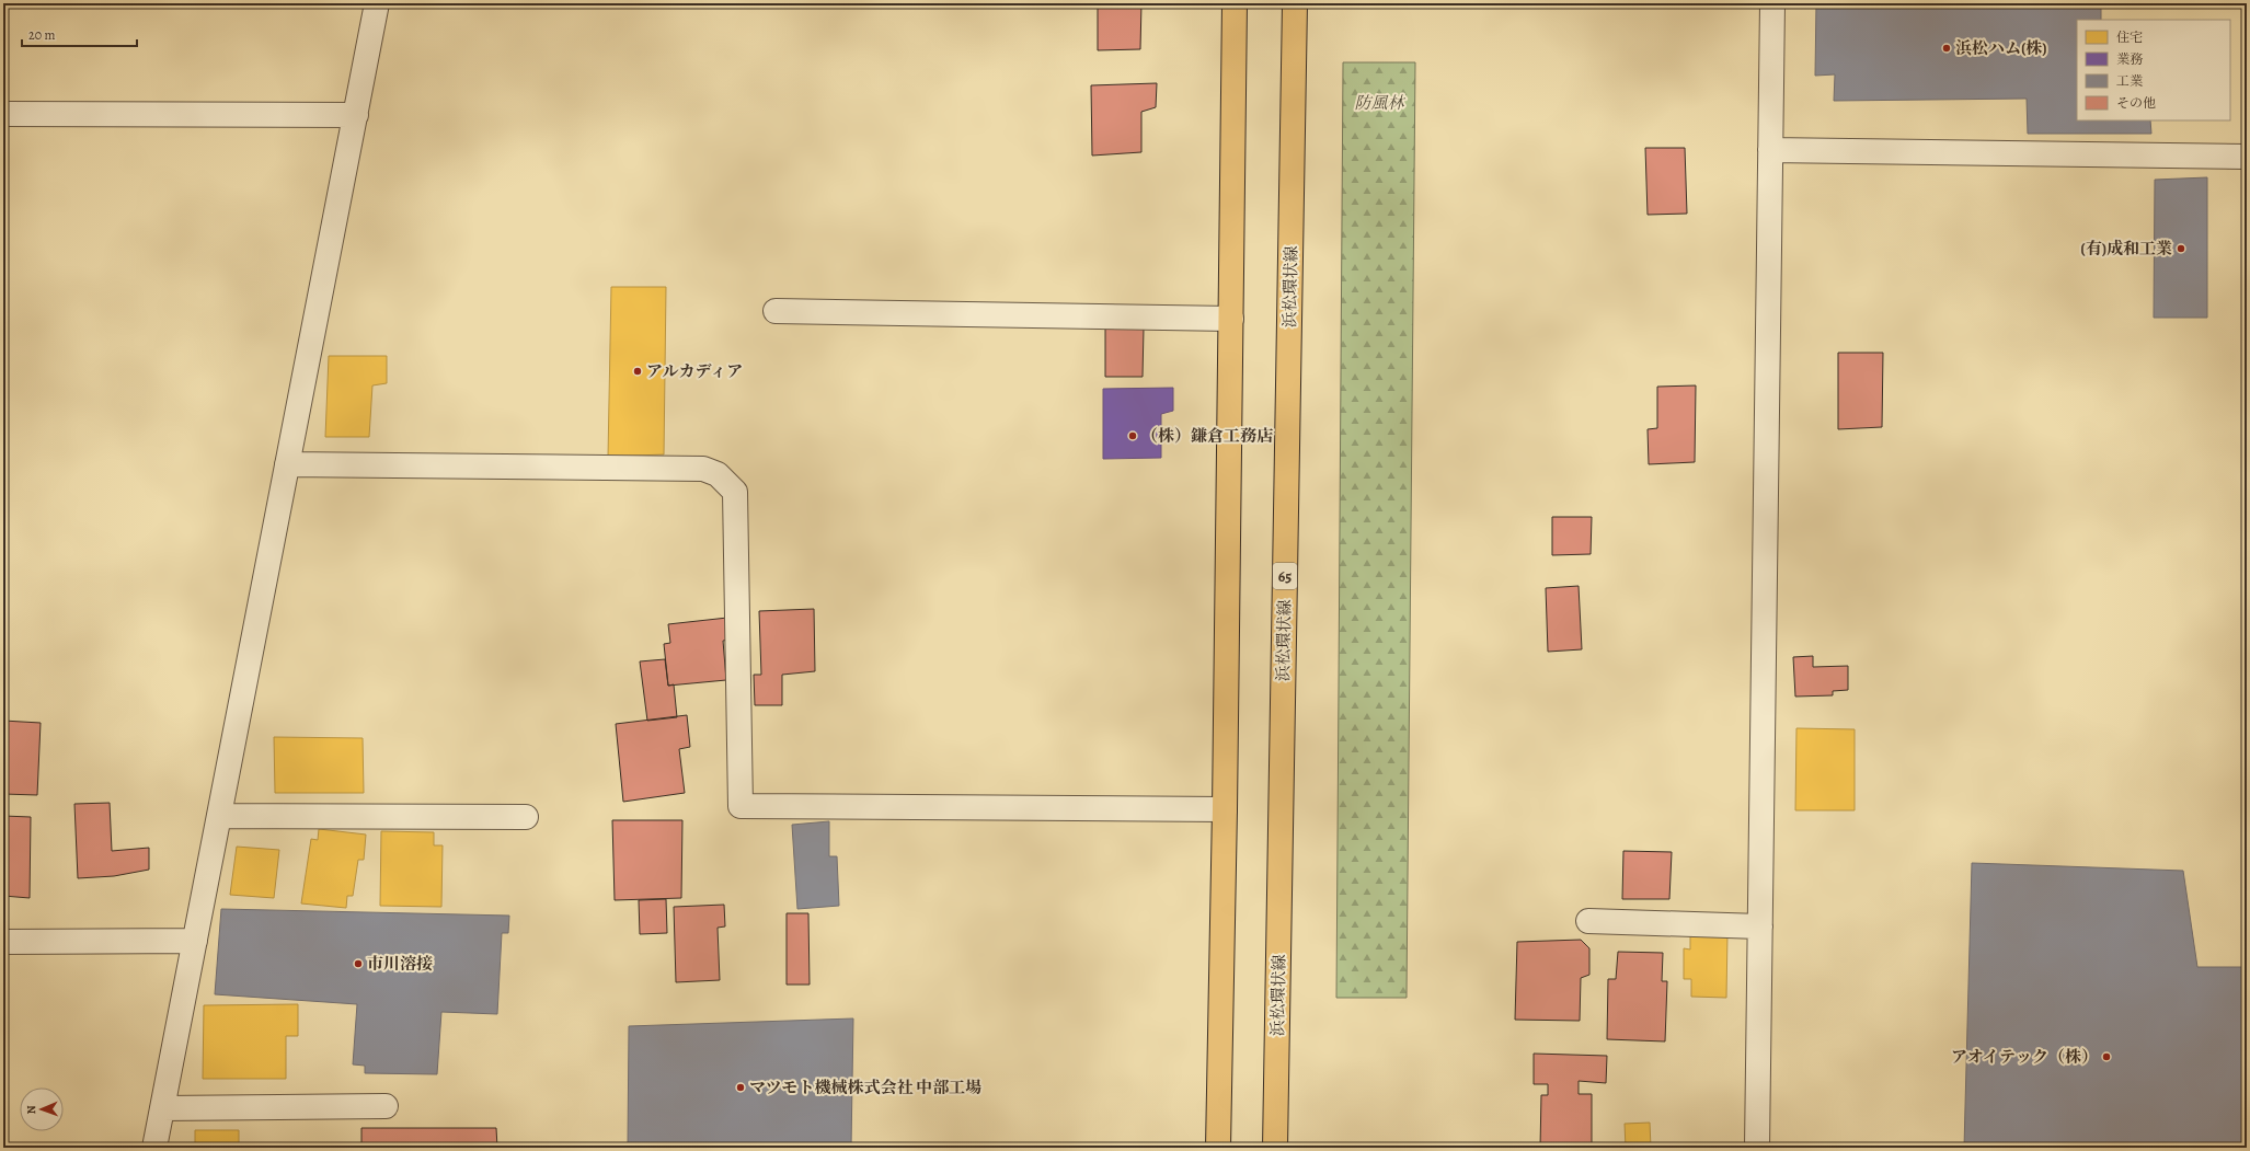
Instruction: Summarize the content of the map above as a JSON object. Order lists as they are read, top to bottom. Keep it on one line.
{"streets":{"main road":["浜松環状線","65"]},"parks":["防風林"],"places":["浜松ハム(株)","(有)成和工業","アルカディア","（株）鎌倉工務店","市川溶接","アオイテック（株）","マツモト機械株式会社 中部工場"],"legend":["住宅","業務","工業","その他"],"scale_bar":"20 m","north":"left"}
